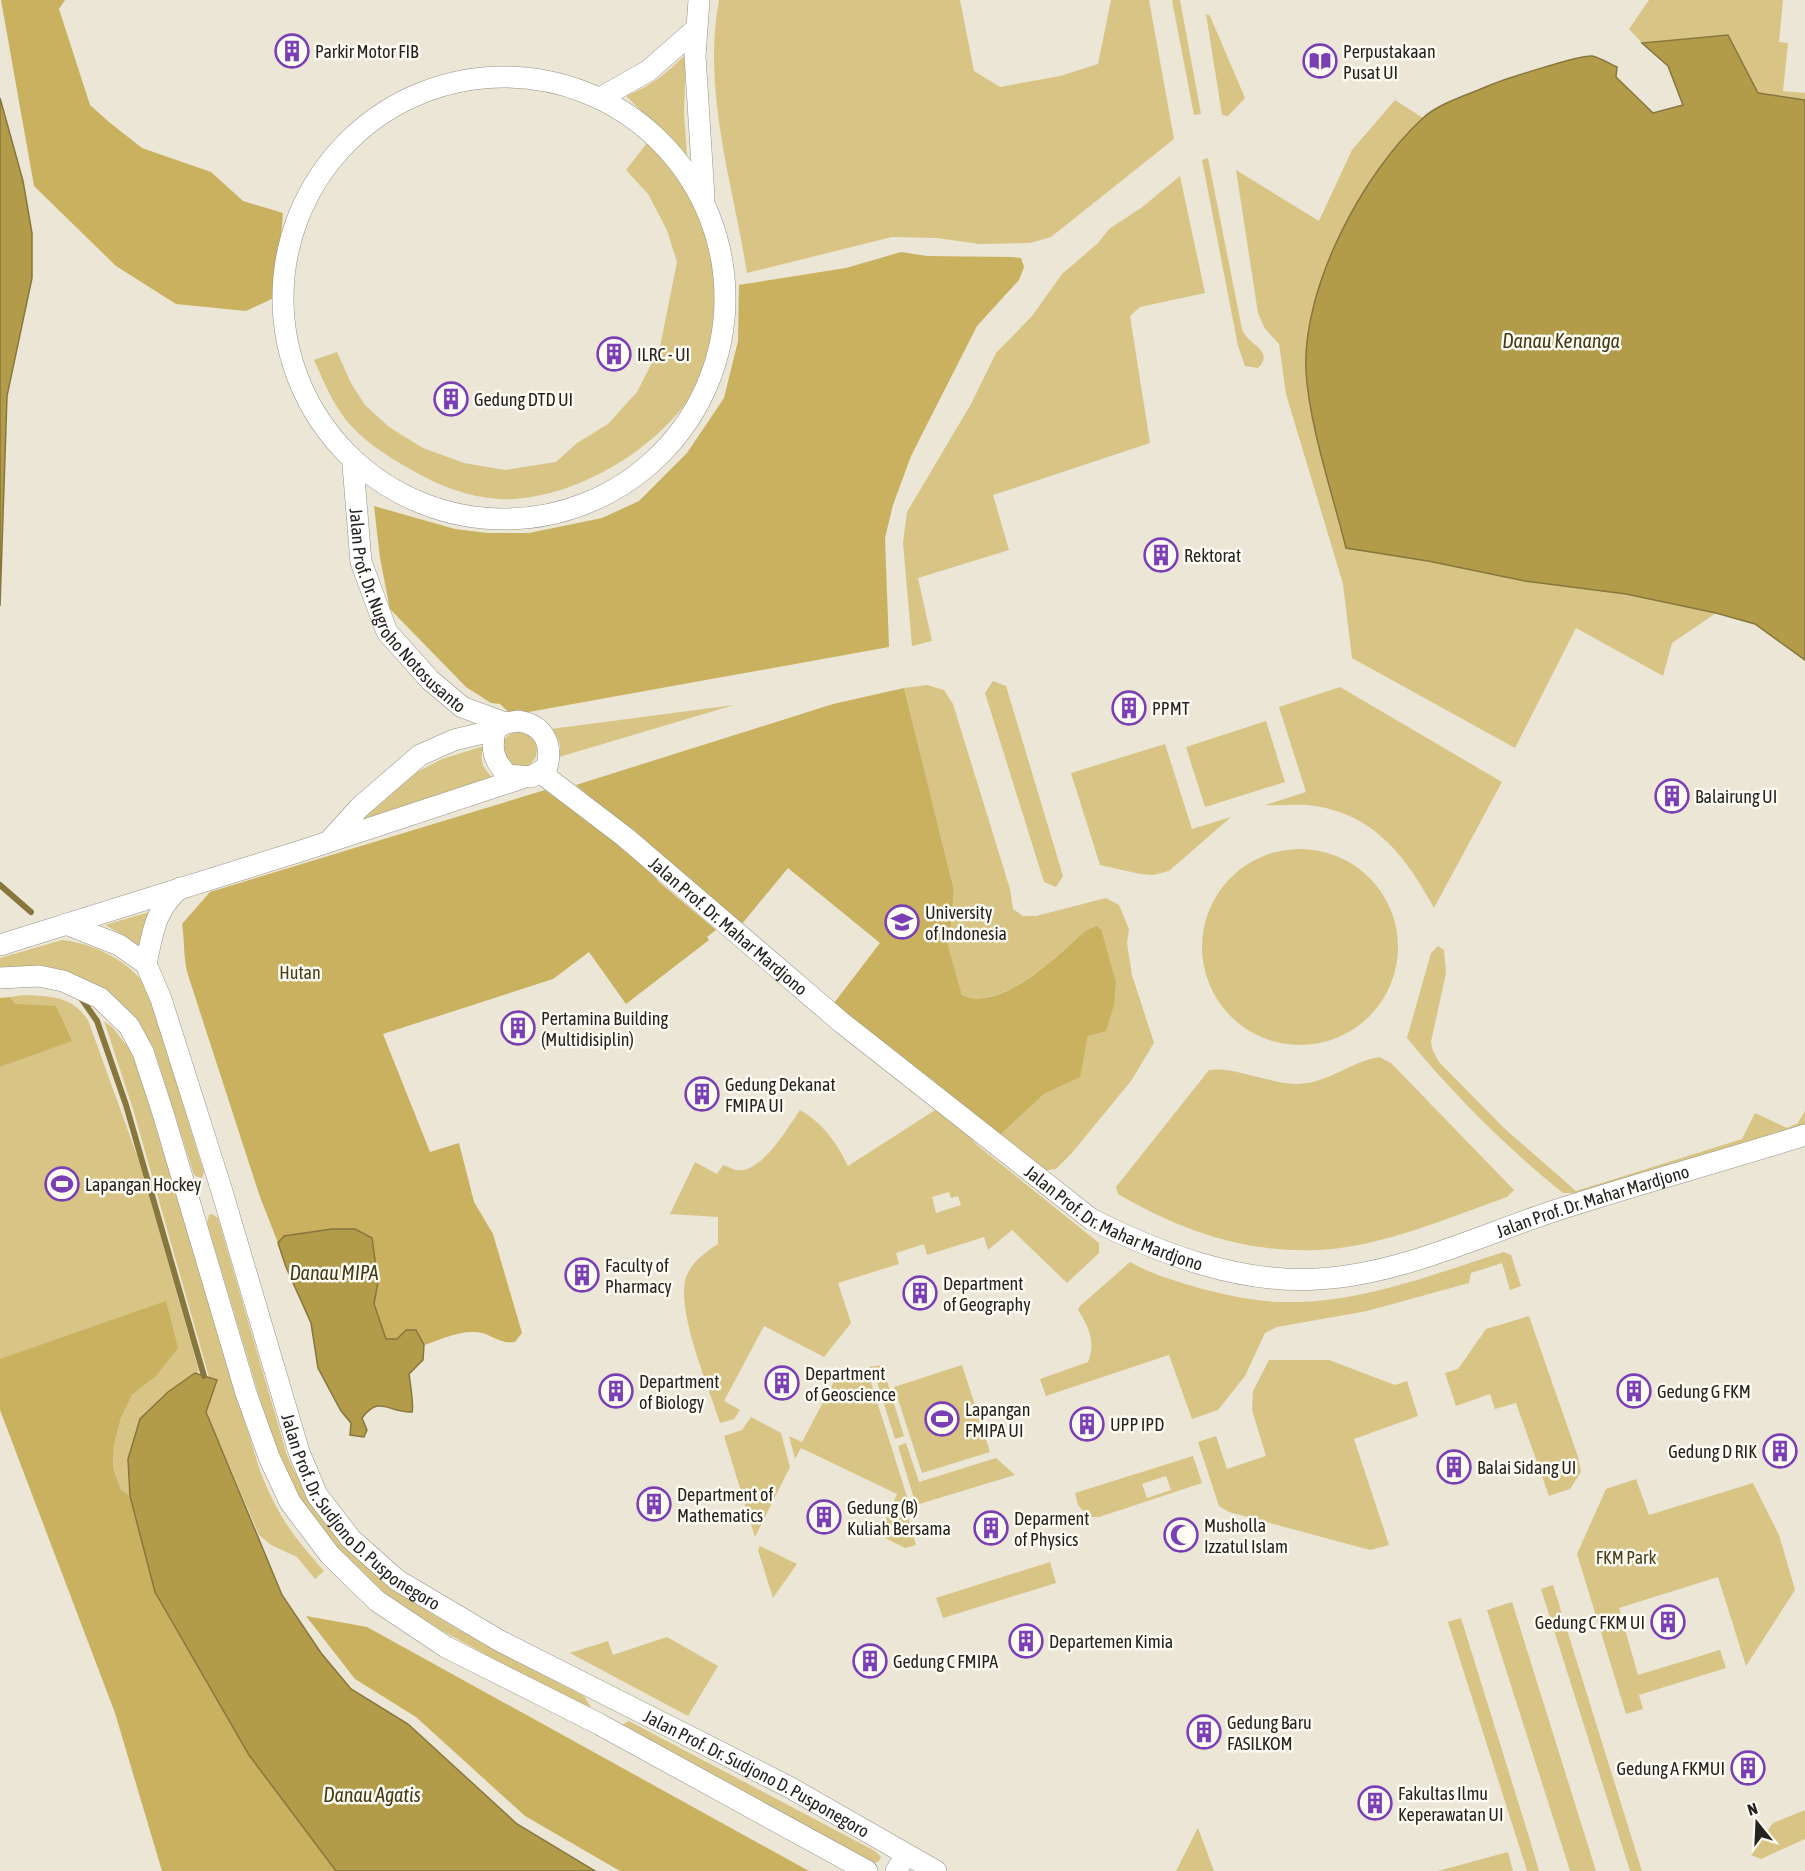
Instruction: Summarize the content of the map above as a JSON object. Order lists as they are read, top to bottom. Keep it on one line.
{"streets":{"street":["Jalan Prof. Dr. Nugroho Notosusanto","Jalan Prof. Dr. Mahar Mardjono","Jalan Prof. Dr. Sudjono D. Pusponegoro"]},"crossings":[["Jalan Prof. Dr. Nugroho Notosusanto","Jalan Prof. Dr. Mahar Mardjono"]],"water":["Danau Kenanga","Danau MIPA","Danau Agatis"],"parks":["Hutan","FKM Park"],"places":{"building":["Parkir Motor FIB","ILRC - UI","Gedung DTD UI","Rektorat","PPMT","Balairung UI","Pertamina Building (Multidisiplin)","Gedung Dekanat FMIPA UI","Faculty of Pharmacy","Department of Geography","Department of Geoscience","Department of Biology","Gedung G FKM","UPP IPD","Gedung D RIK","Balai Sidang UI","Department of Mathematics","Gedung (B) Kuliah Bersama","Deparment of Physics","Gedung C FKM UI","Departemen Kimia","Gedung C FMIPA","Gedung Baru FASILKOM","Gedung A FKMUI","Fakultas Ilmu Keperawatan UI"],"library":["Perpustakaan Pusat UI"],"school or university":["University of Indonesia"],"sports":["Lapangan Hockey","Lapangan FMIPA UI"],"mosque":["Musholla Izzatul Islam"]},"north":"top"}
